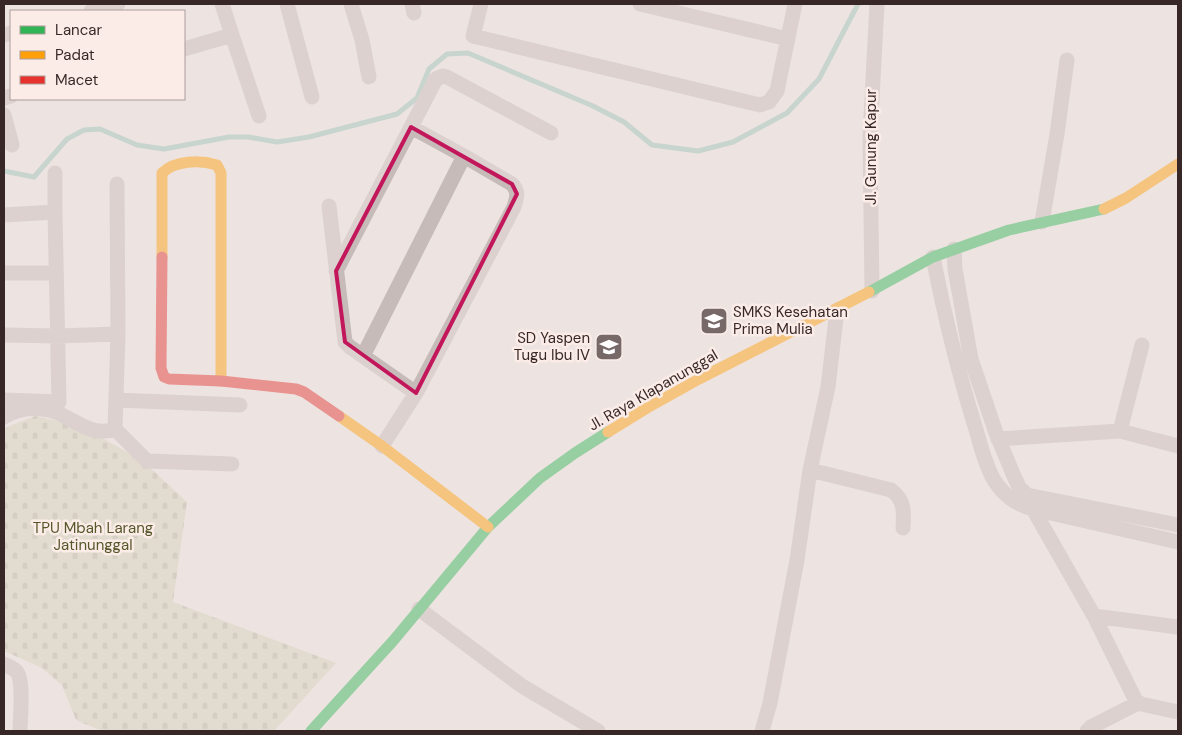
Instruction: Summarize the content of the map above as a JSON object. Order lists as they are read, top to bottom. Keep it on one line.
{"streets":{"street":["Jl. Gunung Kapur","Jl. Raya Klapanunggal"]},"crossings":[["Jl. Gunung Kapur","Jl. Raya Klapanunggal"]],"parks":["TPU Mbah Larang Jatinunggal"],"places":{"school or university":["SMKS Kesehatan Prima Mulia","SD Yaspen Tugu Ibu IV"]},"legend":["Lancar","Padat","Macet"]}
